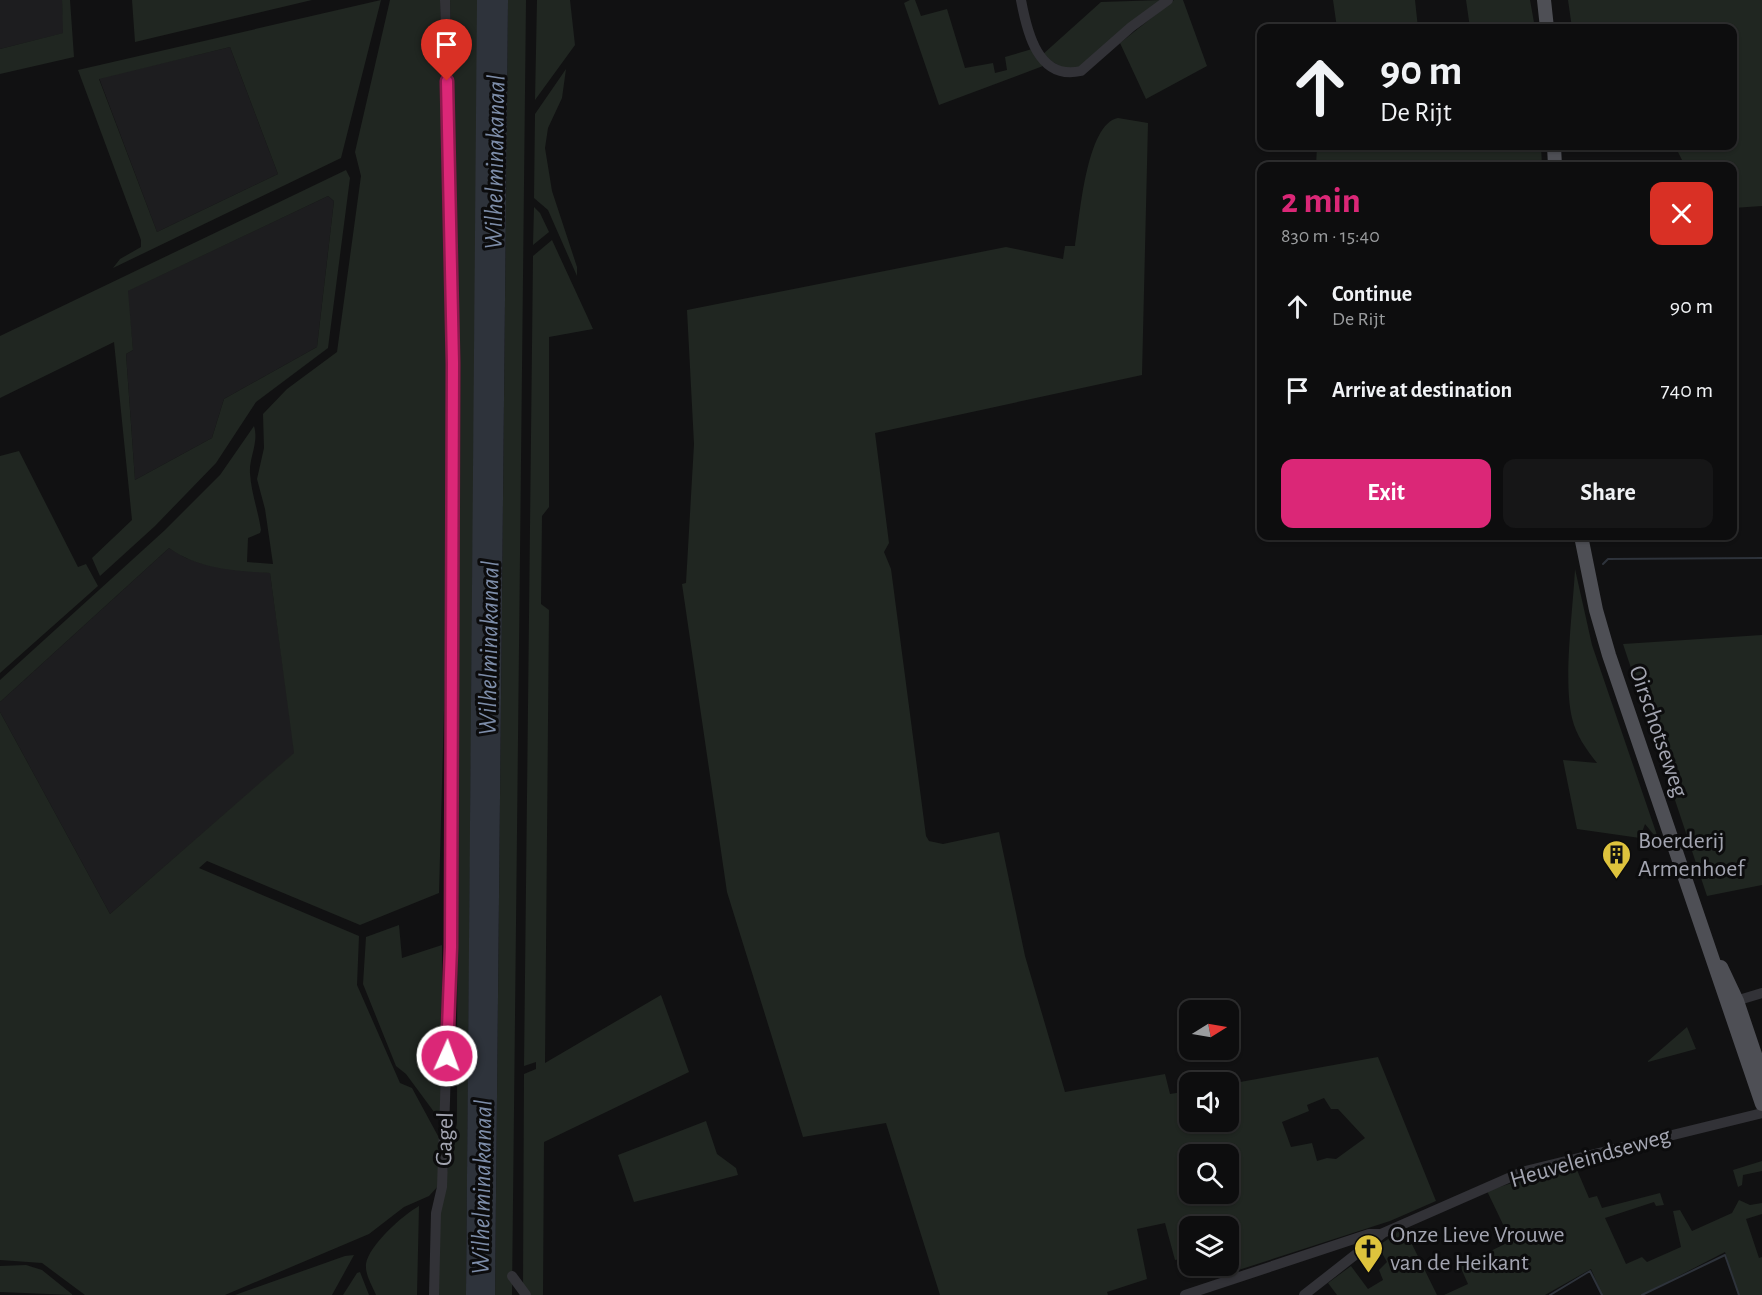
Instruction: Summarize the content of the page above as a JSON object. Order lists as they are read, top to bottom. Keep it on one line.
{"streets":{"main road":["Oirschotseweg"],"street":["Gagel","Heuveleindseweg"]},"water":["Wilhelminakanaal"],"places":{"building":["Boerderij Armenhoef"],"church":["Onze Lieve Vrouwe van de Heikant"]},"north":"right","page":{"turn":["90 m","De Rijt"],"heading":["2 min","830 m · 15:40"],"list":[{"name":"Continue","note":"De Rijt","value":"90 m"},{"name":"Arrive at destination","value":"740 m"}],"buttons":["Exit","Share"]}}
